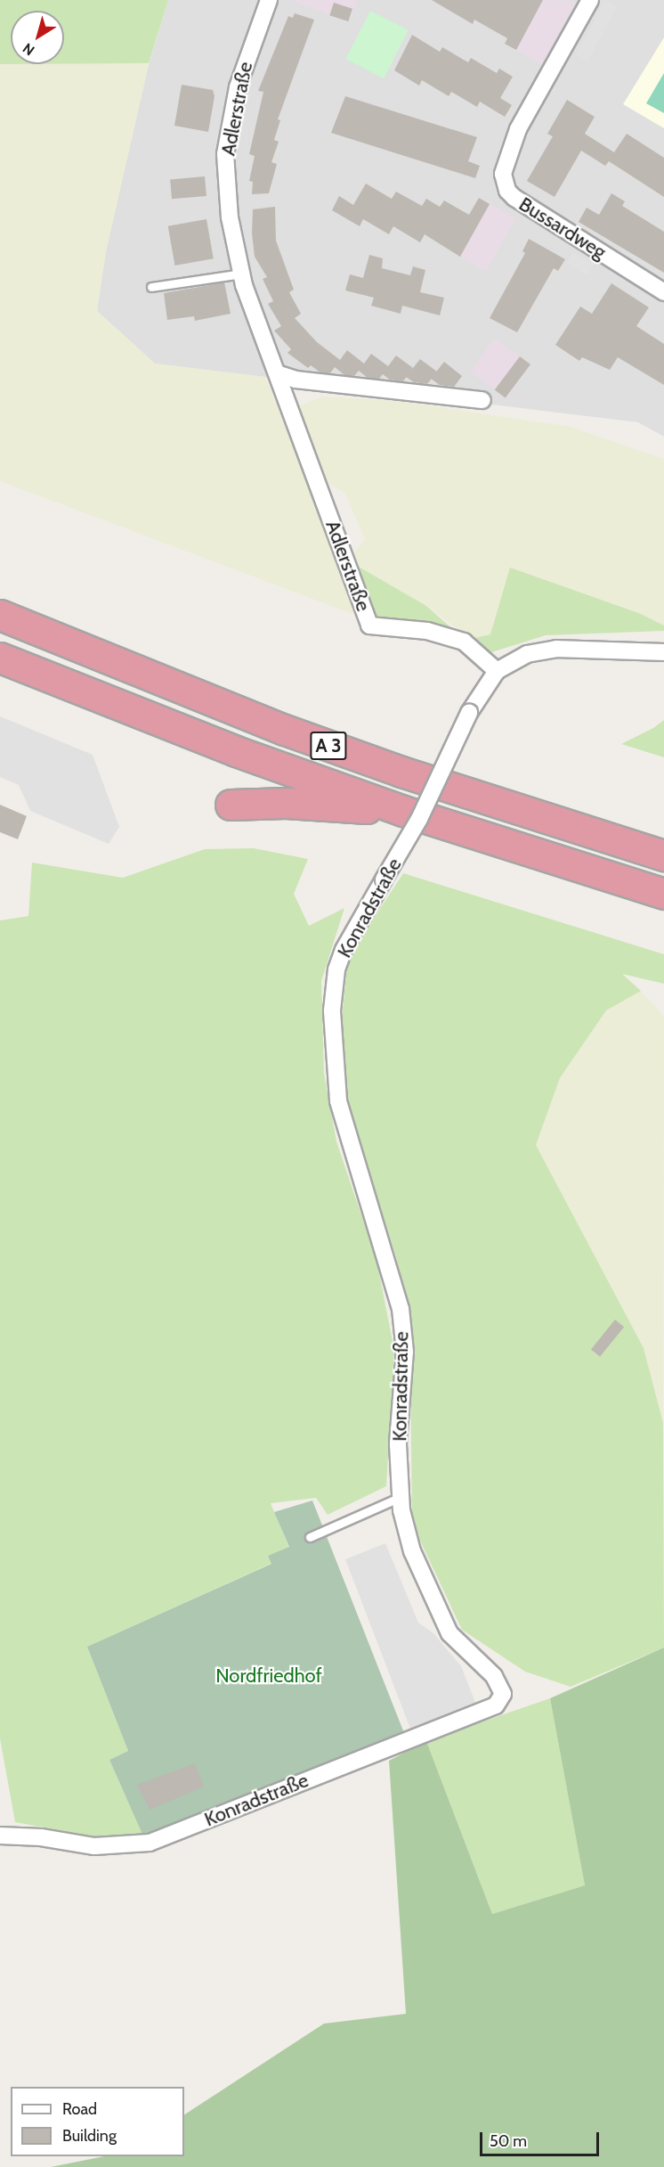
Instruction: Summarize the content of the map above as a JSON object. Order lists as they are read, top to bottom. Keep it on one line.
{"streets":{"highway":["A 3"],"street":["Adlerstraße","Bussardweg","Konradstraße"]},"crossings":[["Adlerstraße","Konradstraße"]],"parks":["Nordfriedhof"],"legend":["Road","Building"],"scale_bar":"50 m","north":"bottom left"}
